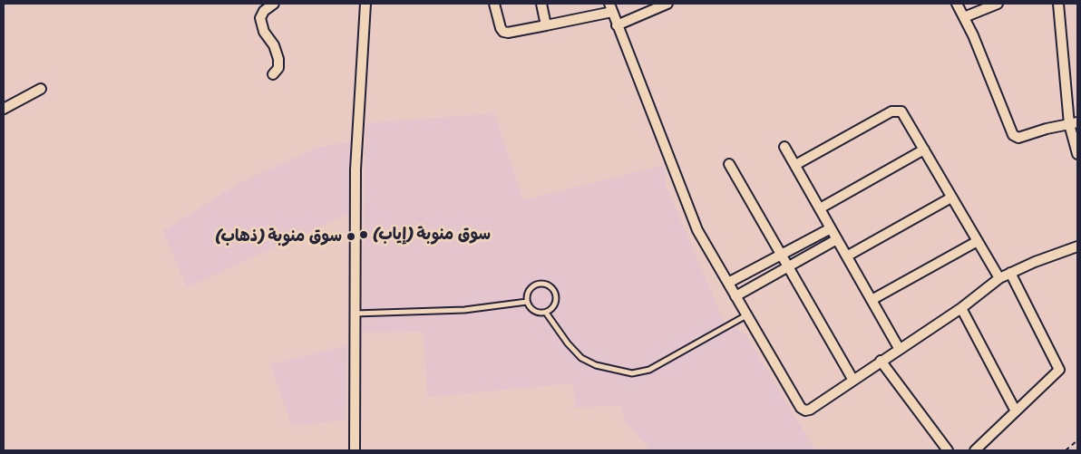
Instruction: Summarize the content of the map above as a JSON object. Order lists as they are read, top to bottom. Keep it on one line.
{"places":["سوق منوبة (إياب)","سوق منوبة (ذهاب)"]}
